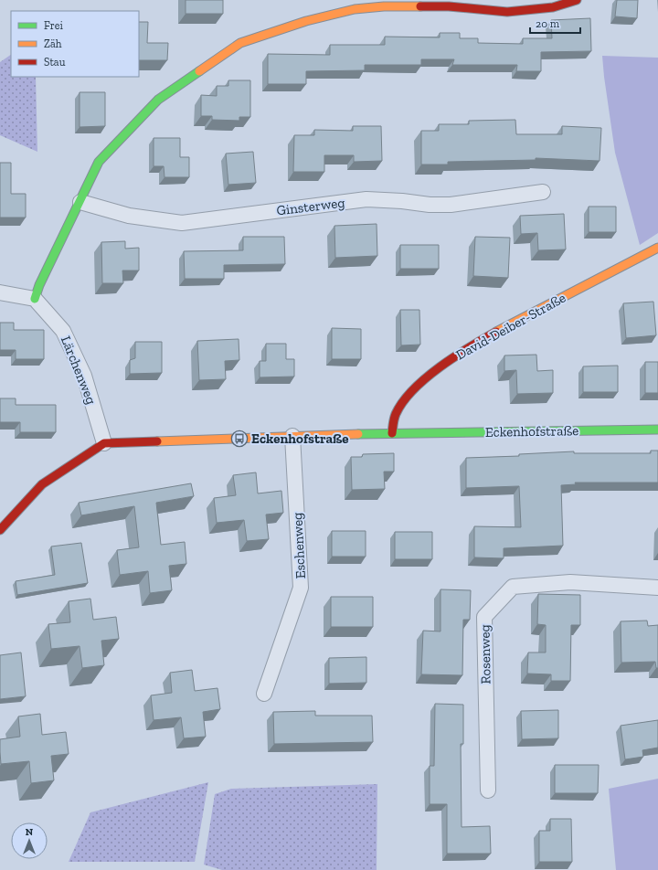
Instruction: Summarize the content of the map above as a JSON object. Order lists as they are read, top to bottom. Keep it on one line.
{"streets":{"street":["Ginsterweg","David-Deiber-Straße","Lärchenweg","Eckenhofstraße","Eschenweg","Rosenweg"]},"crossings":[["David-Deiber-Straße","Eckenhofstraße"],["Lärchenweg","Eckenhofstraße"],["Eckenhofstraße","Eschenweg"]],"places":{"bus stop":["Eckenhofstraße"]},"legend":["Frei","Zäh","Stau"],"scale_bar":"20 m","north":"top"}
